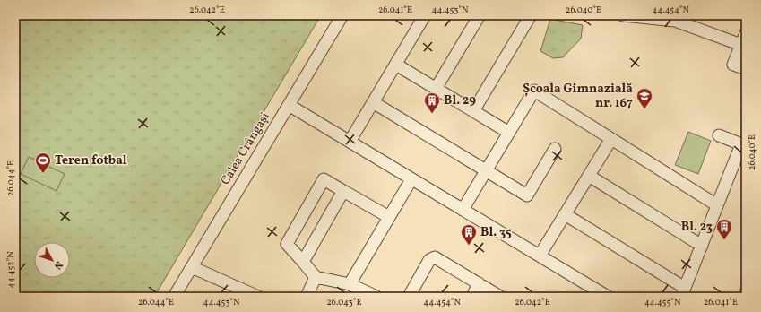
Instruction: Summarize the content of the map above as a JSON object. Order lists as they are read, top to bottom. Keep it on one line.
{"streets":{"street":["Calea Crângași"]},"places":{"school or university":["Școala Gimnazială nr. 167"],"building":["Bl. 29","Bl. 23","Bl. 35"],"sports":["Teren fotbal"]},"north":"bottom right","coordinates":["26.042°E","26.041°E","44.453°N","26.040°E","44.454°N","26.044°E","44.452°N","26.043°E","44.455°N"]}
